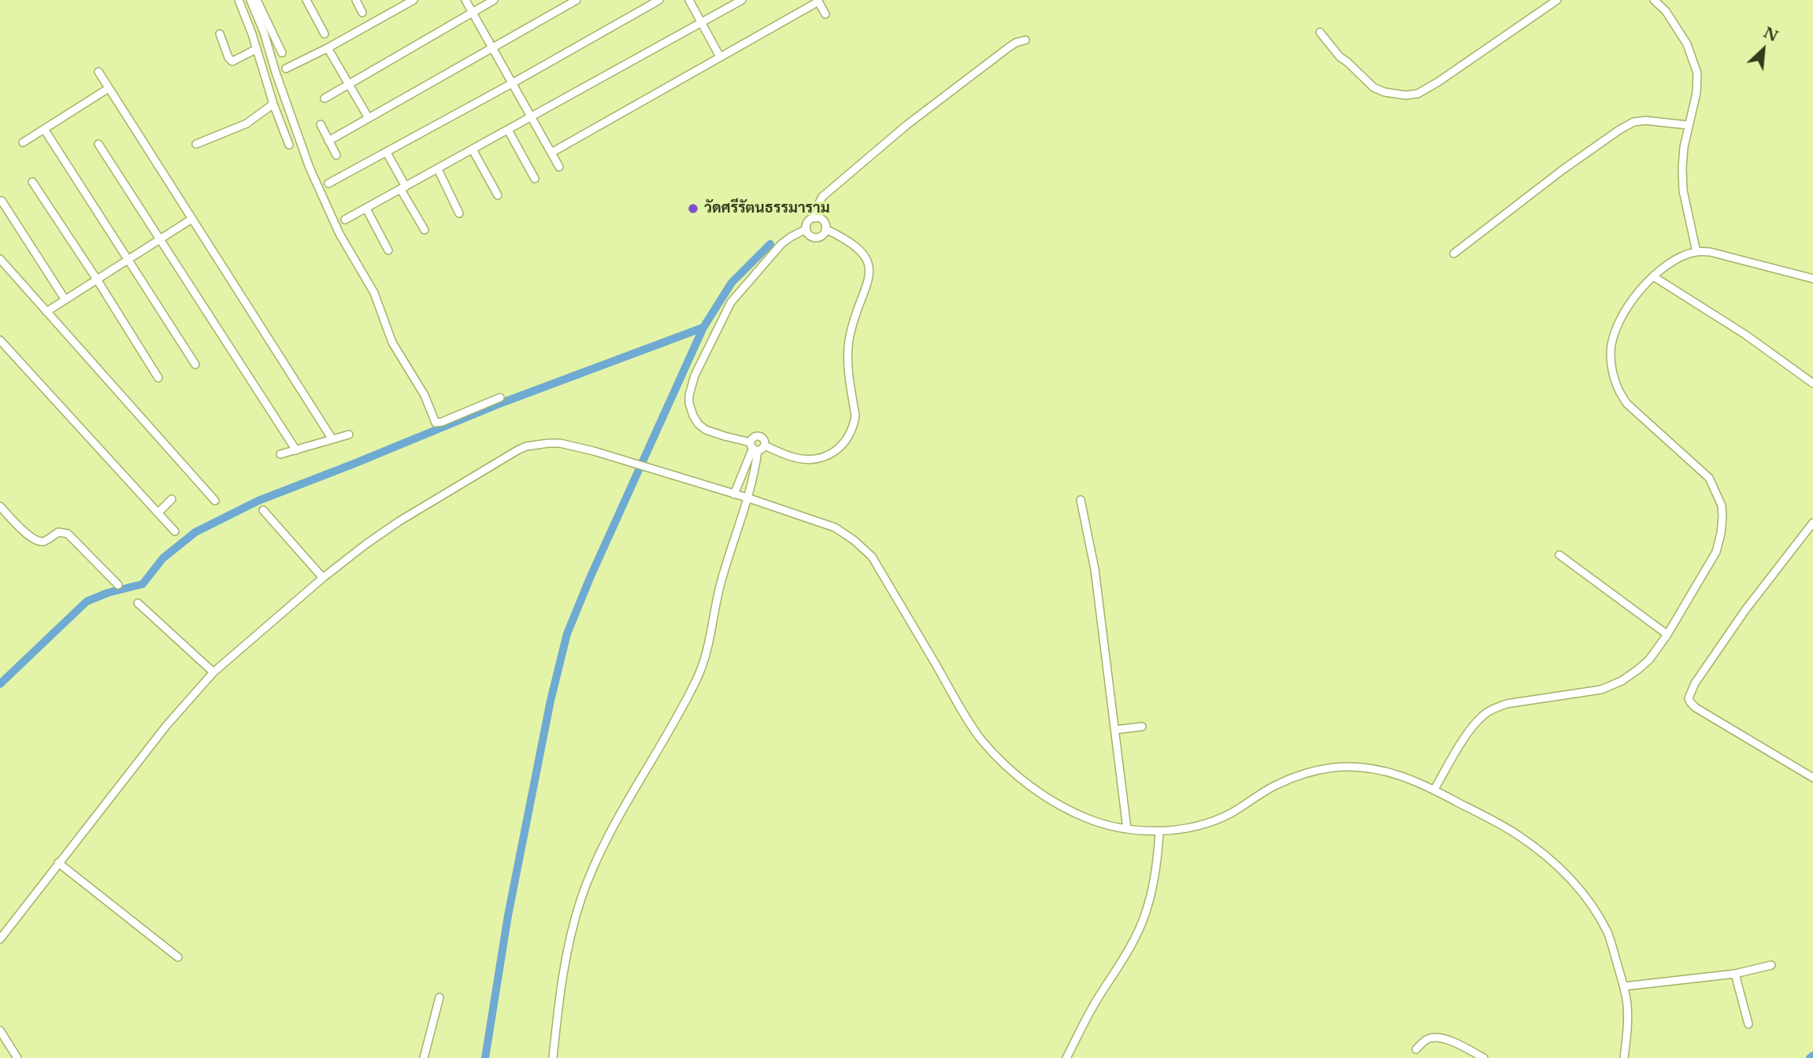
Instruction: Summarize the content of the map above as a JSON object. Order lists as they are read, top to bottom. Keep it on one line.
{"places":["วัดศรีรัตนธรรมาราม"],"north":"top right"}
